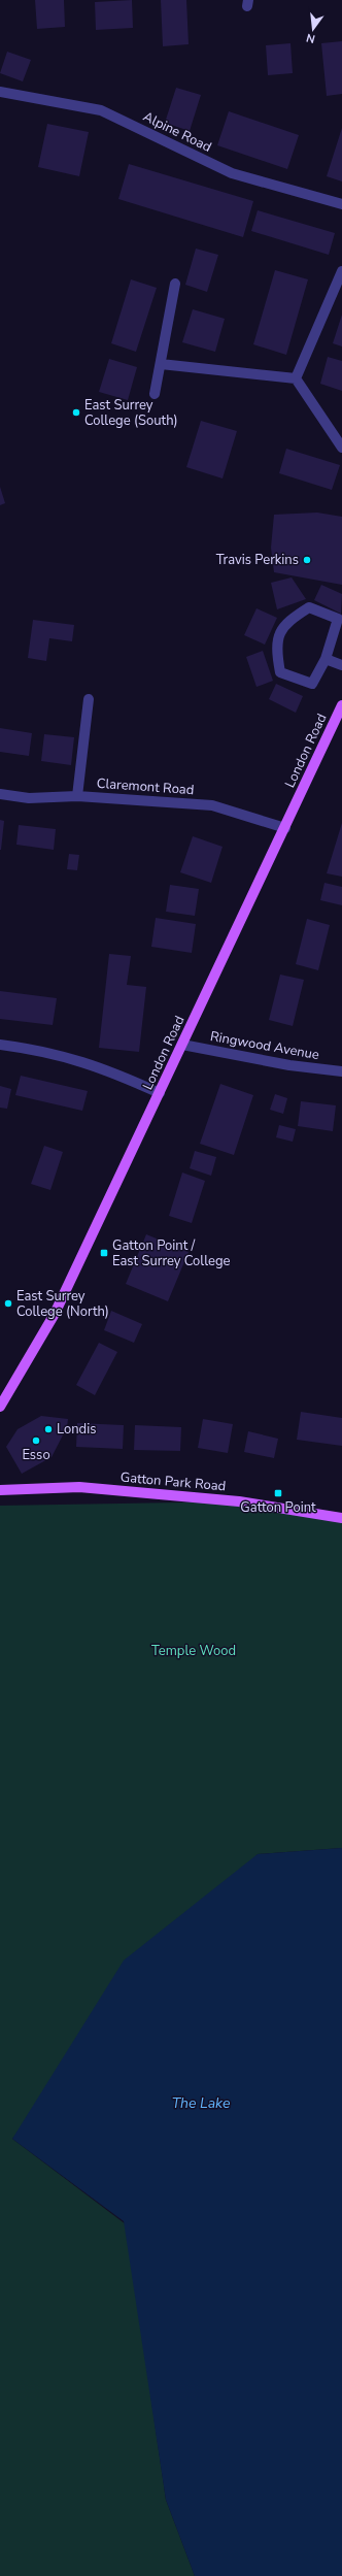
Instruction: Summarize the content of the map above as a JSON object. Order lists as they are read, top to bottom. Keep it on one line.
{"streets":{"main road":["London Road","Gatton Park Road"],"street":["Alpine Road","Claremont Road","Ringwood Avenue"]},"crossings":[["London Road","Claremont Road"],["London Road","Ringwood Avenue"]],"water":["The Lake"],"parks":["Temple Wood"],"places":{"other":["East Surrey College (South)","Travis Perkins","East Surrey College (North)","Londis","Esso"],"transit":["Gatton Point / East Surrey College","Gatton Point"]},"north":"bottom"}
